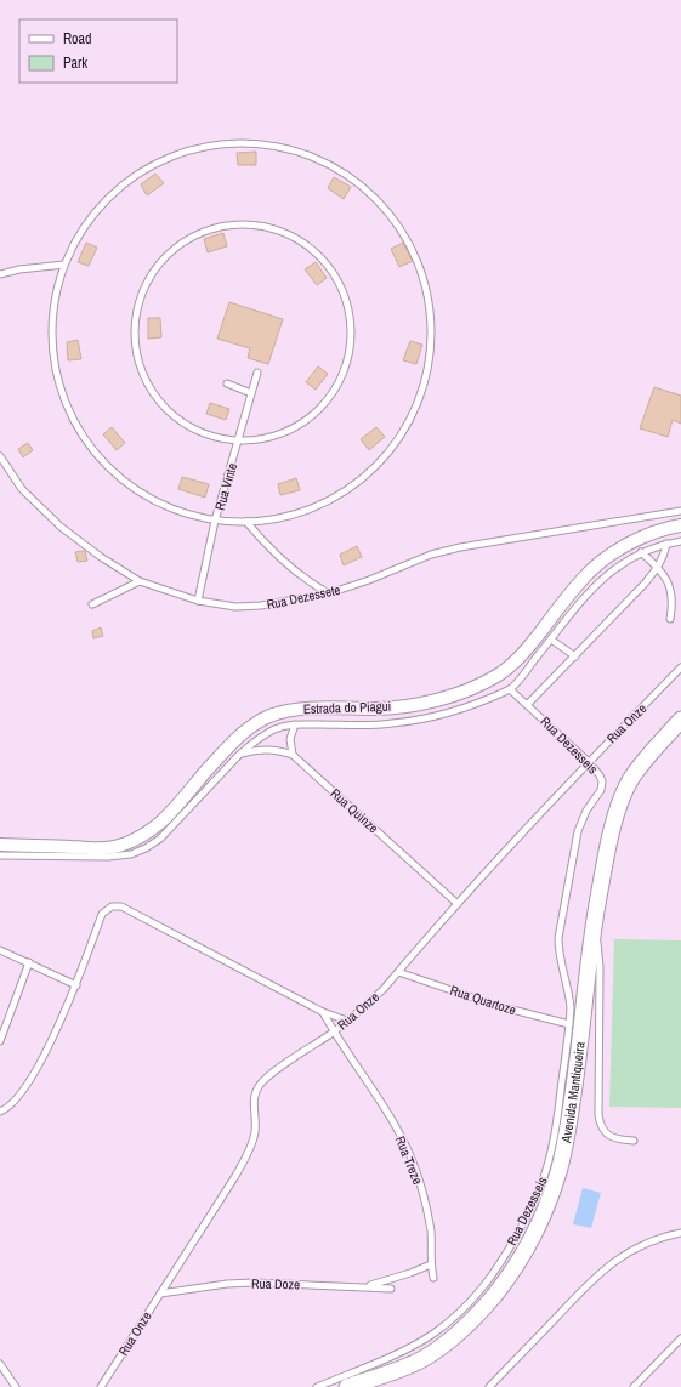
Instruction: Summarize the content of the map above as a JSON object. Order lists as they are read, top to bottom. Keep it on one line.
{"streets":{"street":["Estrada do Piagui","Avenida Mantiqueira"],"lane":["Rua Vinte","Rua Dezessete","Rua Onze","Rua Dezesseis","Rua Quinze","Rua Quartoze","Rua Treze","Rua Doze"]},"crossings":[["Rua Vinte","Rua Dezessete"],["Rua Onze","Rua Dezesseis"],["Rua Onze","Rua Quinze"],["Rua Onze","Rua Quartoze"],["Rua Onze","Rua Treze"],["Rua Onze","Rua Doze"],["Rua Dezesseis","Rua Quartoze"]],"legend":["Road","Park"]}
